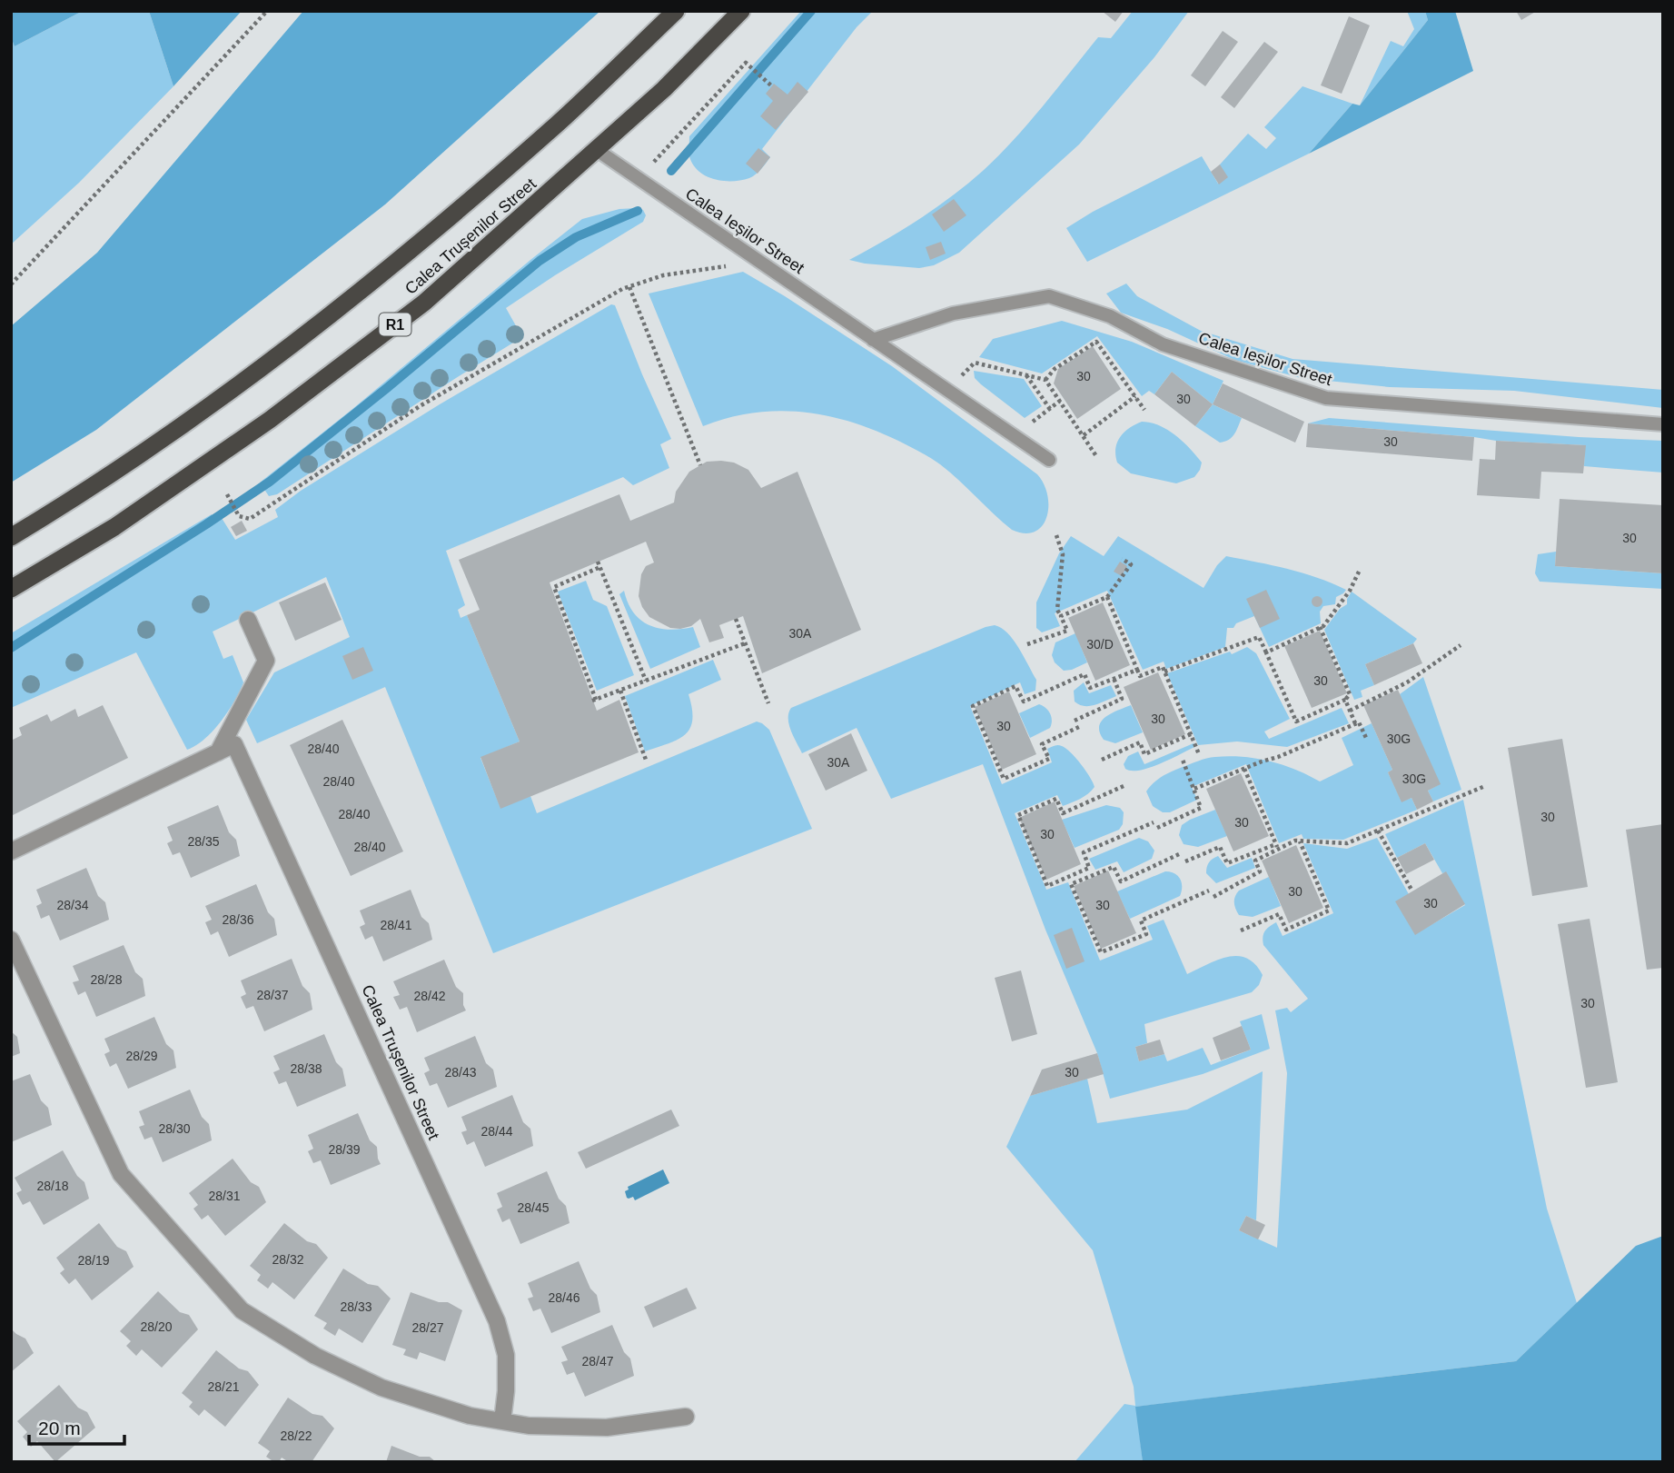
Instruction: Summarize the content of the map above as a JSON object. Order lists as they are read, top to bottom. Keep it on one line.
{"streets":{"highway":["Calea Trușenilor Street","R1"],"lane":["Calea Ieșilor Street"]},"crossings":[["Calea Ieșilor Street","Calea Trușenilor Street"]],"house_numbers":["30","30","30","30","30A","30/D","30","30","30","30G","28/40","30A","30G","28/40","28/40","30","30","30","28/35","28/40","30","30","28/34","30","28/36","28/41","28/28","28/37","28/42","30","28/29","28/38","28/43","30","28/30","28/44","28/39","28/18","28/31","28/45","28/32","28/19","28/46","28/33","28/20","28/27","28/47","28/21","28/22"],"scale_bar":"20 m"}
